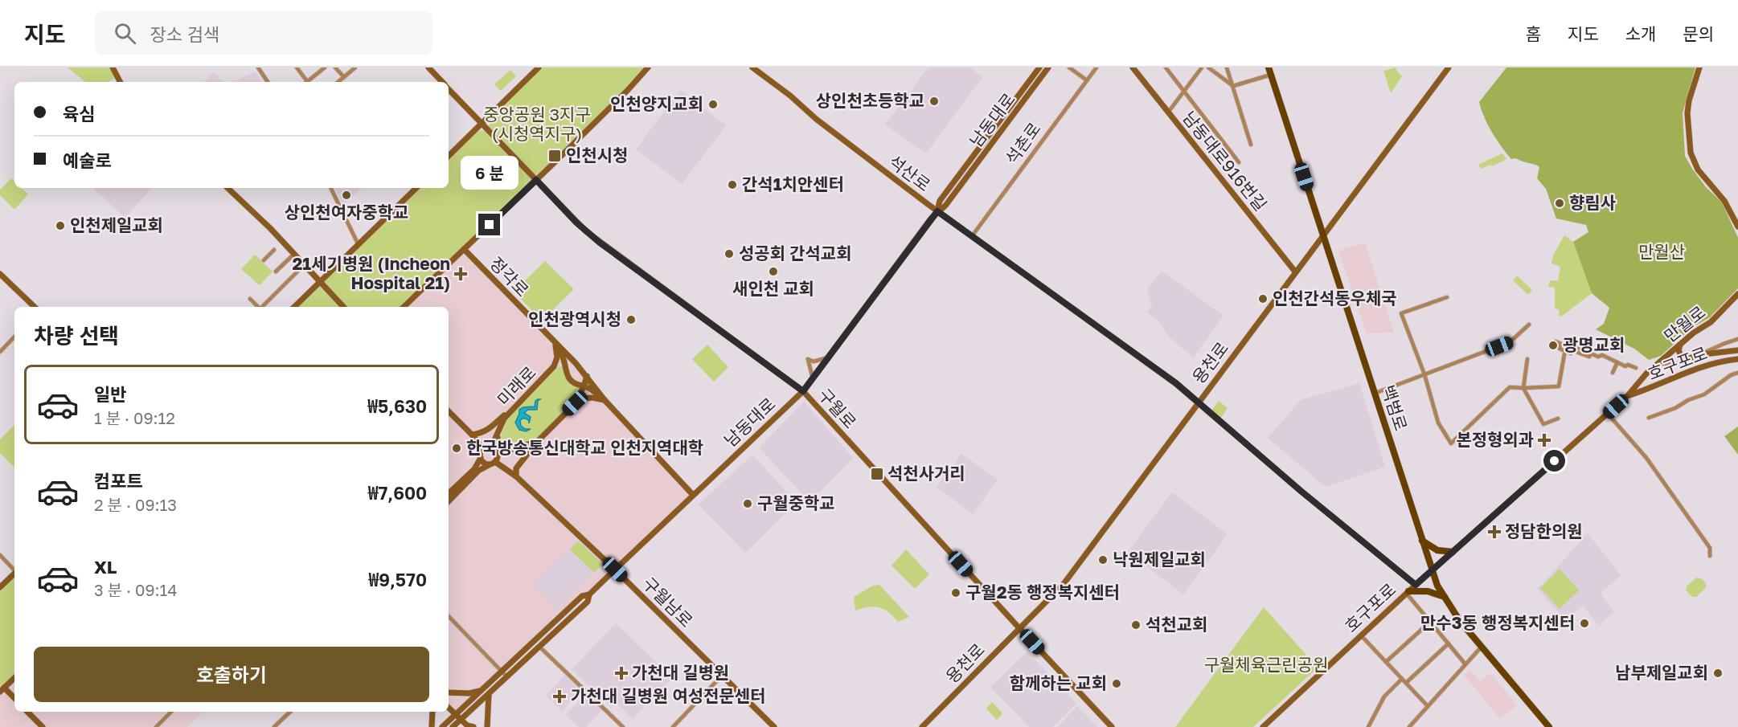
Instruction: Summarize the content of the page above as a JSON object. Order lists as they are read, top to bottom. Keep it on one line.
{"streets":{"main road":["백범로"],"street":["남동대로","석촌로","남동대로916번길","석산로","정각로","만월로","용천로","호구포로","미래로","구월로","구월남로"]},"crossings":[["남동대로","석산로"],["남동대로","구월로"],["남동대로","구월남로"],["석촌로","석산로"],["남동대로916번길","용천로"],["석산로","용천로"],["석산로","호구포로"],["만월로","호구포로"],["용천로","백범로"],["용천로","구월로"],["호구포로","백범로"],["미래로","구월남로"]],"parks":["중앙공원 3지구 (시청역지구)","만월산","구월체육근린공원"],"places":{"other":["상인천초등학교","인천양지교회","간석1치안센터","상인천여자중학교","향림사","인천제일교회","성공회 간석교회","새인천 교회","인천간석동우체국","인천광역시청","광명교회","한국방송통신대학교 인천지역대학","구월중학교","낙원제일교회","구월2동 행정복지센터","만수3동 행정복지센터","석천교회","남부제일교회","함께하는 교회"],"transit":["인천시청","석천사거리"],"health":["21세기병원 (Incheon Hospital 21)","본정형외과","정담한의원","가천대 길병원","가천대 길병원 여성전문센터"]},"page":{"header":"지도","search":"장소 검색","nav":["홈","지도","소개","문의"],"banner":["육심","예술로"],"bubble":"6 분","heading":"차량 선택","list":[{"name":"일반","note":"1 분 · 09:12","value":"₩5,630"},{"name":"컴포트","note":"2 분 · 09:13","value":"₩7,600"},{"name":"XL","note":"3 분 · 09:14","value":"₩9,570"}],"buttons":"호출하기"}}
